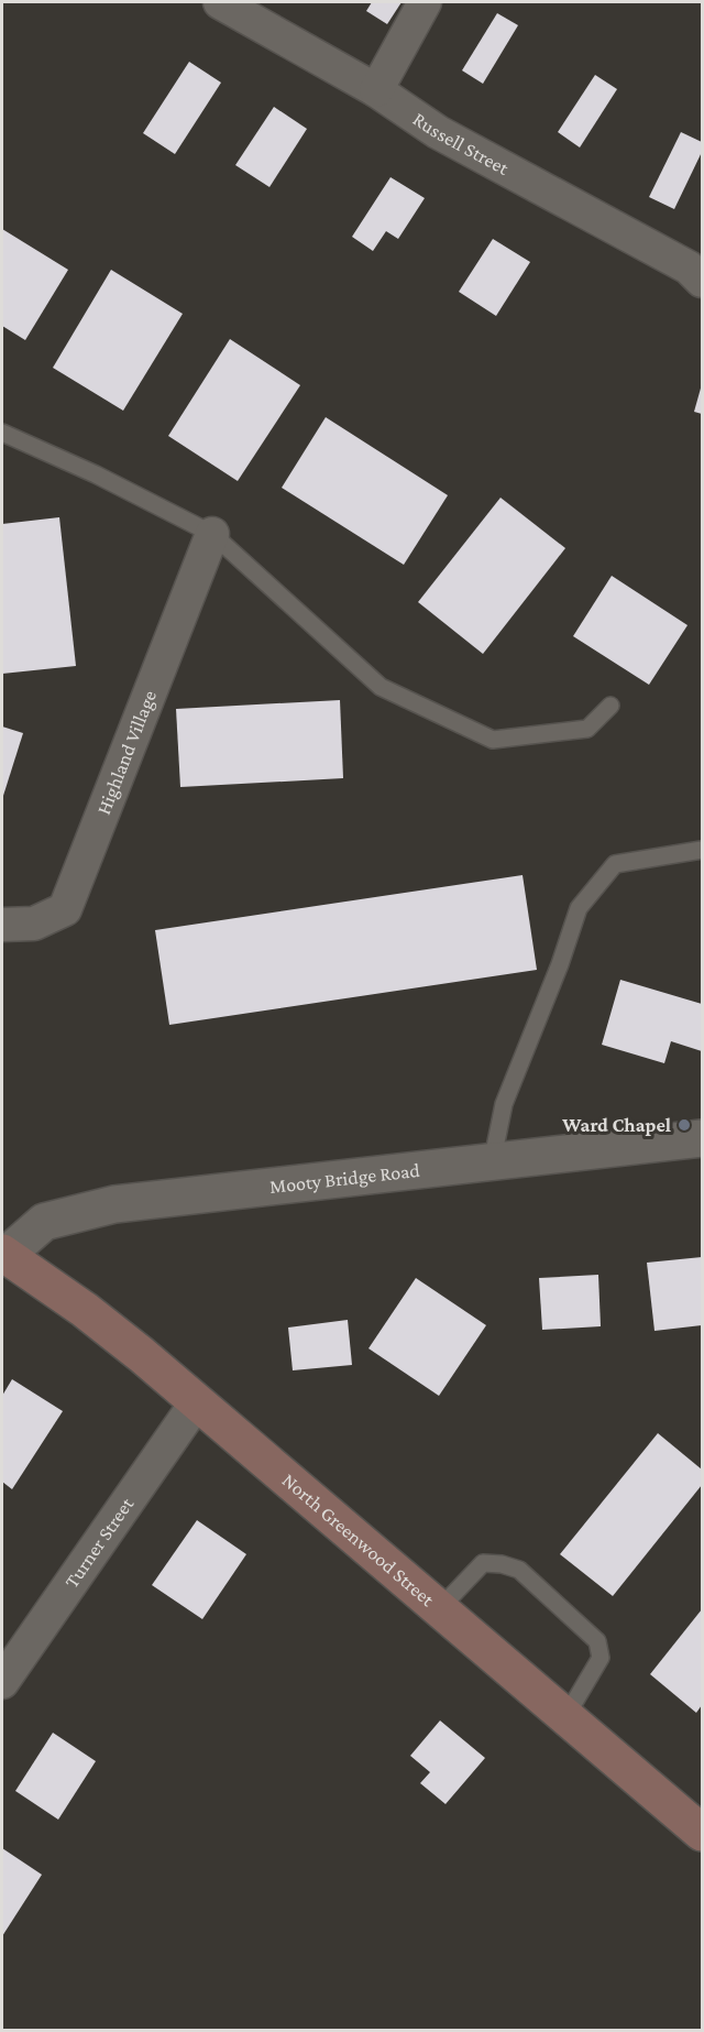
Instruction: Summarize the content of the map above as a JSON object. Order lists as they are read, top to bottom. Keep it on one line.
{"streets":{"main road":["North Greenwood Street"],"street":["Russell Street","Highland Village","Mooty Bridge Road","Turner Street"]},"crossings":[["Mooty Bridge Road","North Greenwood Street"],["North Greenwood Street","Turner Street"]],"places":["Ward Chapel"]}
